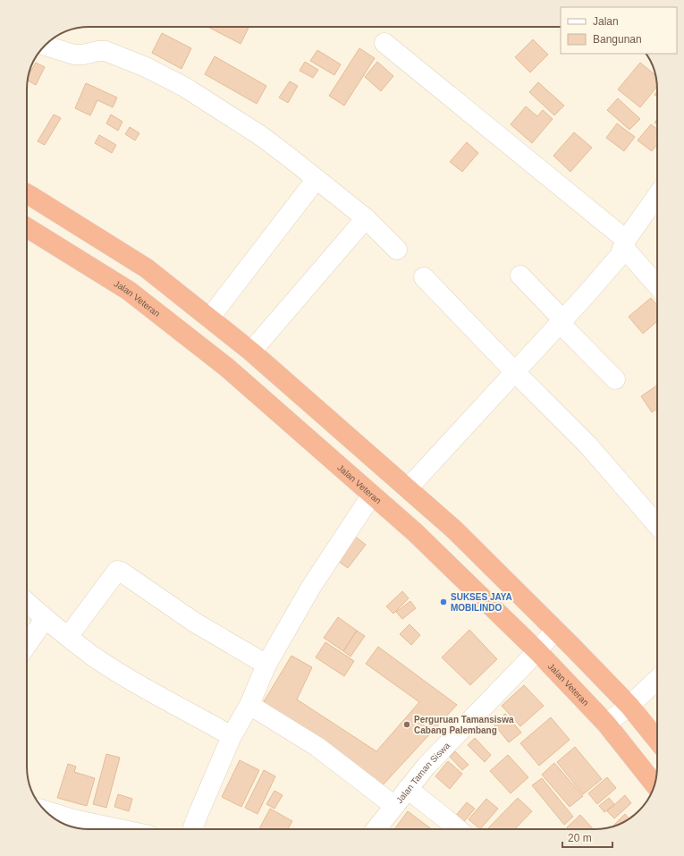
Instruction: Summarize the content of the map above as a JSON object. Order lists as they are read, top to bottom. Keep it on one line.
{"streets":{"highway":["Jalan Veteran"],"street":["Jalan Taman Siswa"]},"crossings":[["Jalan Veteran","Jalan Taman Siswa"]],"places":["SUKSES JAYA MOBILINDO","Perguruan Tamansiswa Cabang Palembang"],"legend":["Jalan","Bangunan"],"scale_bar":"20 m"}
